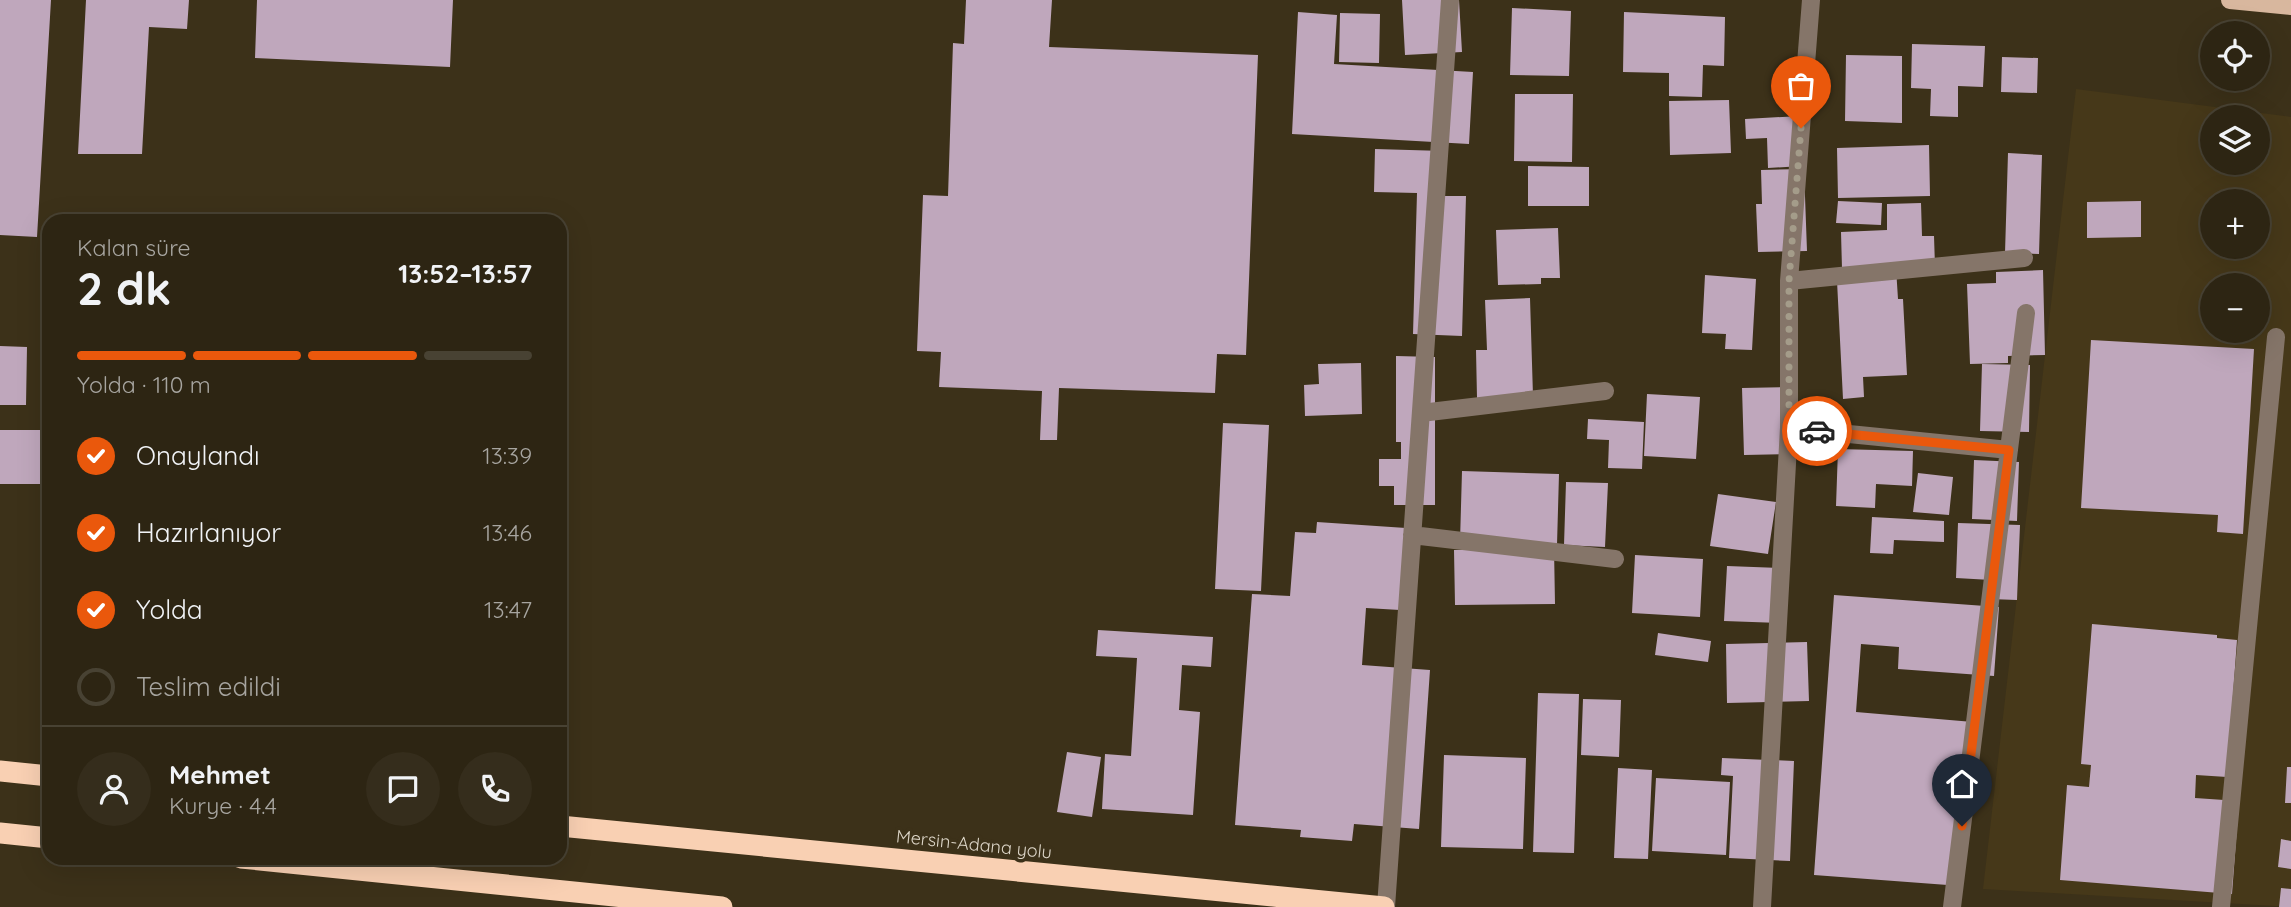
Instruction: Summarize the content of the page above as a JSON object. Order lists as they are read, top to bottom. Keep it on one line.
{"streets":{"highway":["Mersin-Adana yolu"]},"page":{"map_buttons":["+","−"],"heading":["2 dk","Kalan süre","13:52–13:57"],"panel":["Mehmet","Kurye · 4.4"],"bar":"Yolda · 110 m","list":[["Onaylandı","13:39"],["Hazırlanıyor","13:46"],["Yolda","13:47"],"Teslim edildi"]}}
